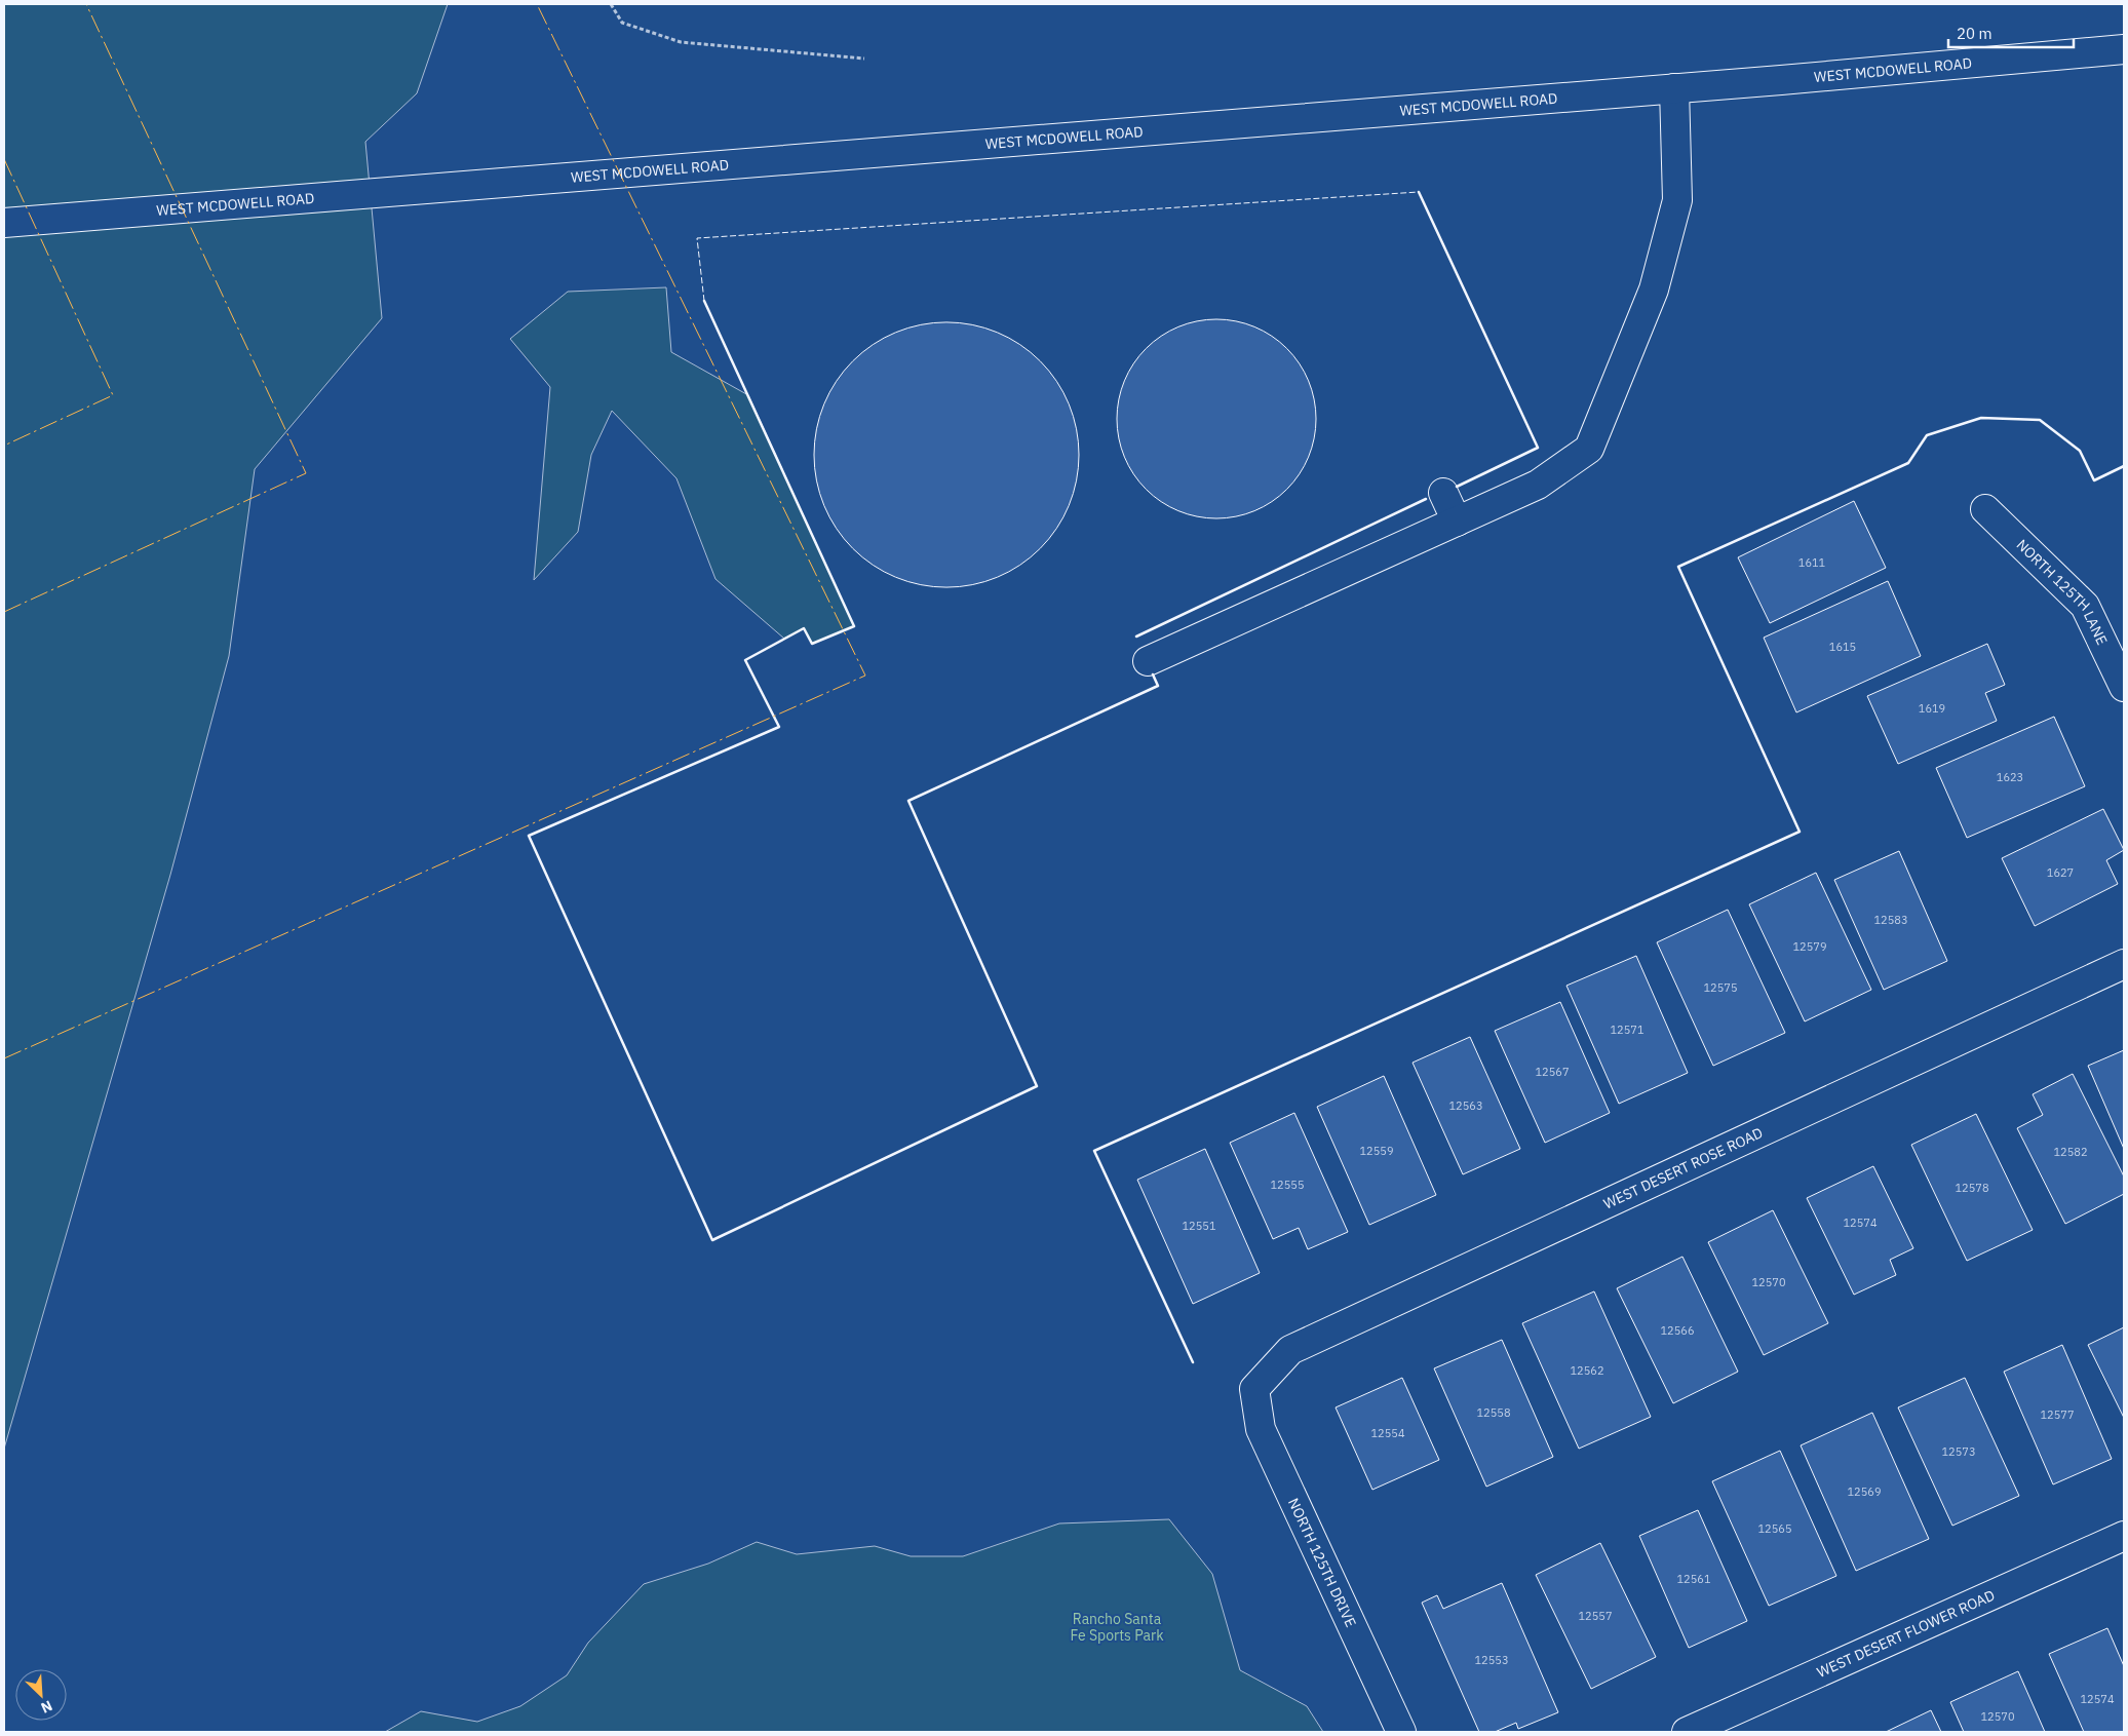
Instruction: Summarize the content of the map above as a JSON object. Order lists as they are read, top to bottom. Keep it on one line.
{"streets":{"main road":["WEST MCDOWELL ROAD","NORTH 125TH LANE","WEST DESERT ROSE ROAD","NORTH 125TH DRIVE","WEST DESERT FLOWER ROAD"]},"crossings":[["WEST DESERT ROSE ROAD","NORTH 125TH DRIVE"]],"parks":["Rancho Santa Fe Sports Park"],"house_numbers":["1611","1615","1619","1623","1627","12583","12579","12575","12571","12567","12563","12559","12582","12555","12578","12574","12551","12570","12566","12562","12558","12577","12554","12573","12569","12565","12561","12557","12553","12574","12570"],"scale_bar":"20 m","north":"bottom right"}
